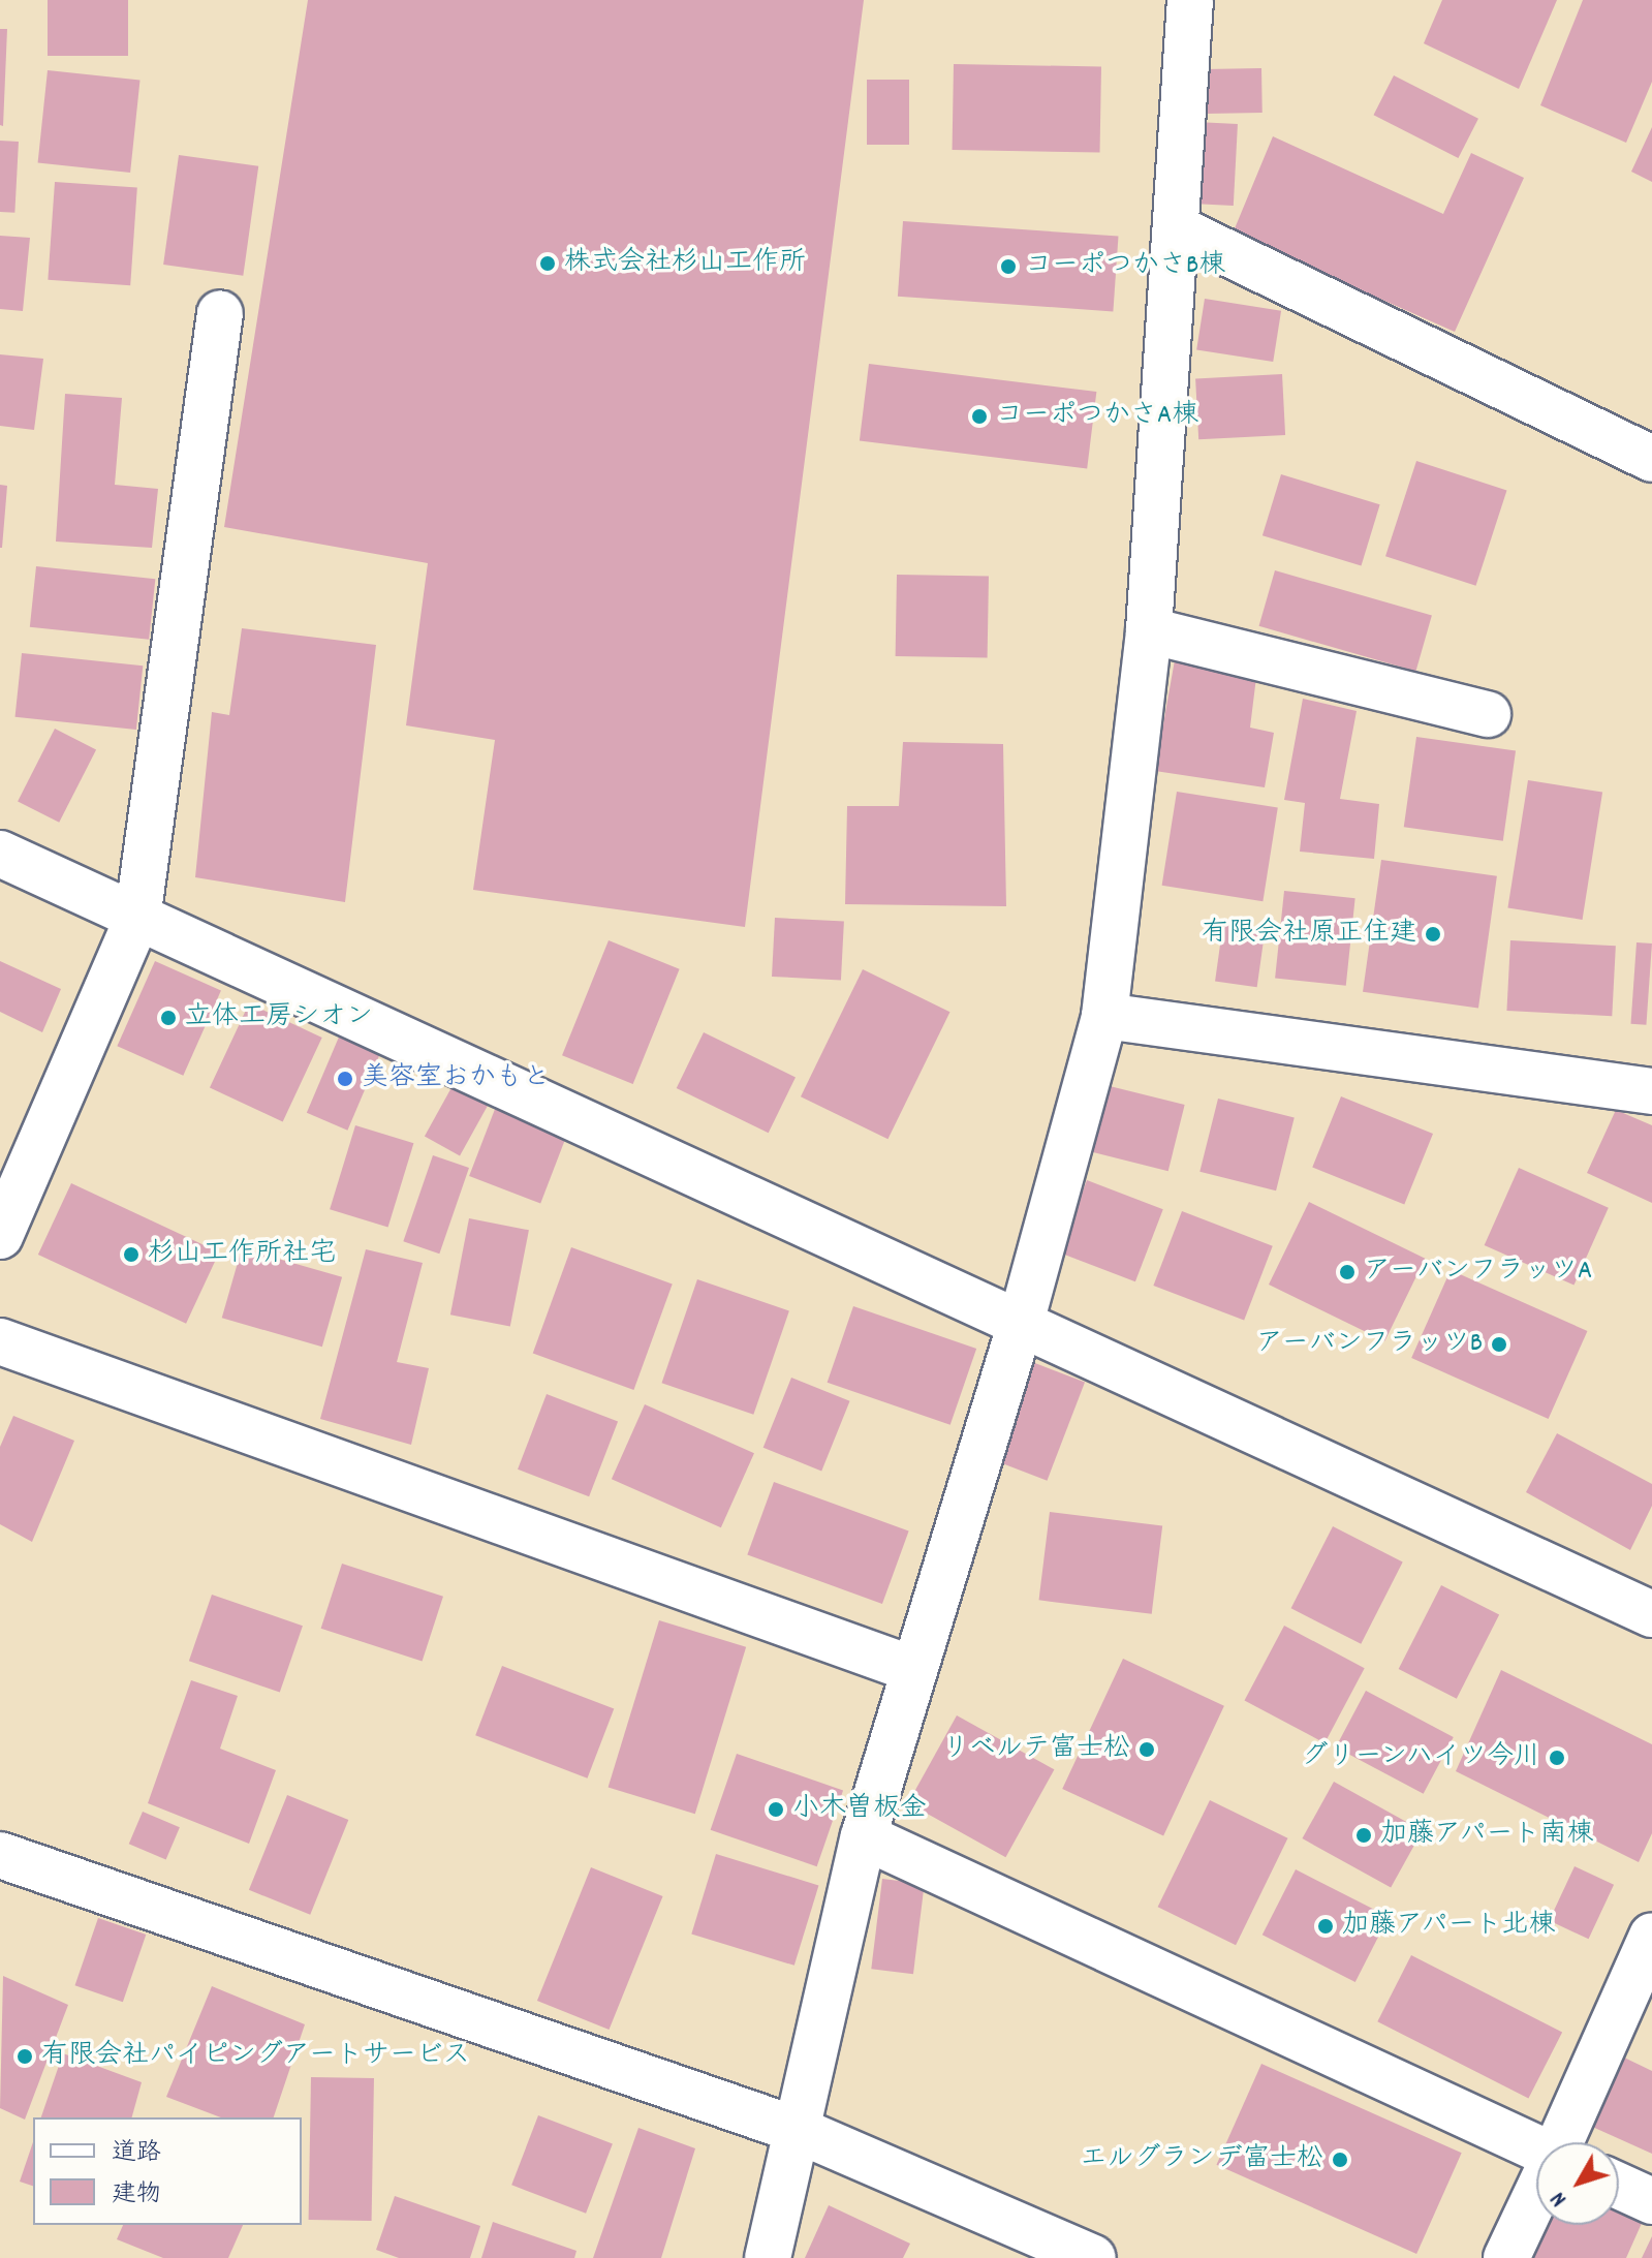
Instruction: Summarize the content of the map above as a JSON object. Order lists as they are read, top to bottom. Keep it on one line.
{"places":["株式会社杉山工作所","コーポつかさB棟","コーポつかさA棟","有限会社原正住建","立体工房シオン","美容室おかもと","杉山工作所社宅","アーバンフラッツA","アーバンフラッツB","リベルテ富士松","グリーンハイツ今川","小木曽板金","加藤アパート南棟","加藤アパート北棟","有限会社パイピングアートサービス","エルグランデ富士松"],"legend":["道路","建物"],"north":"bottom left"}
